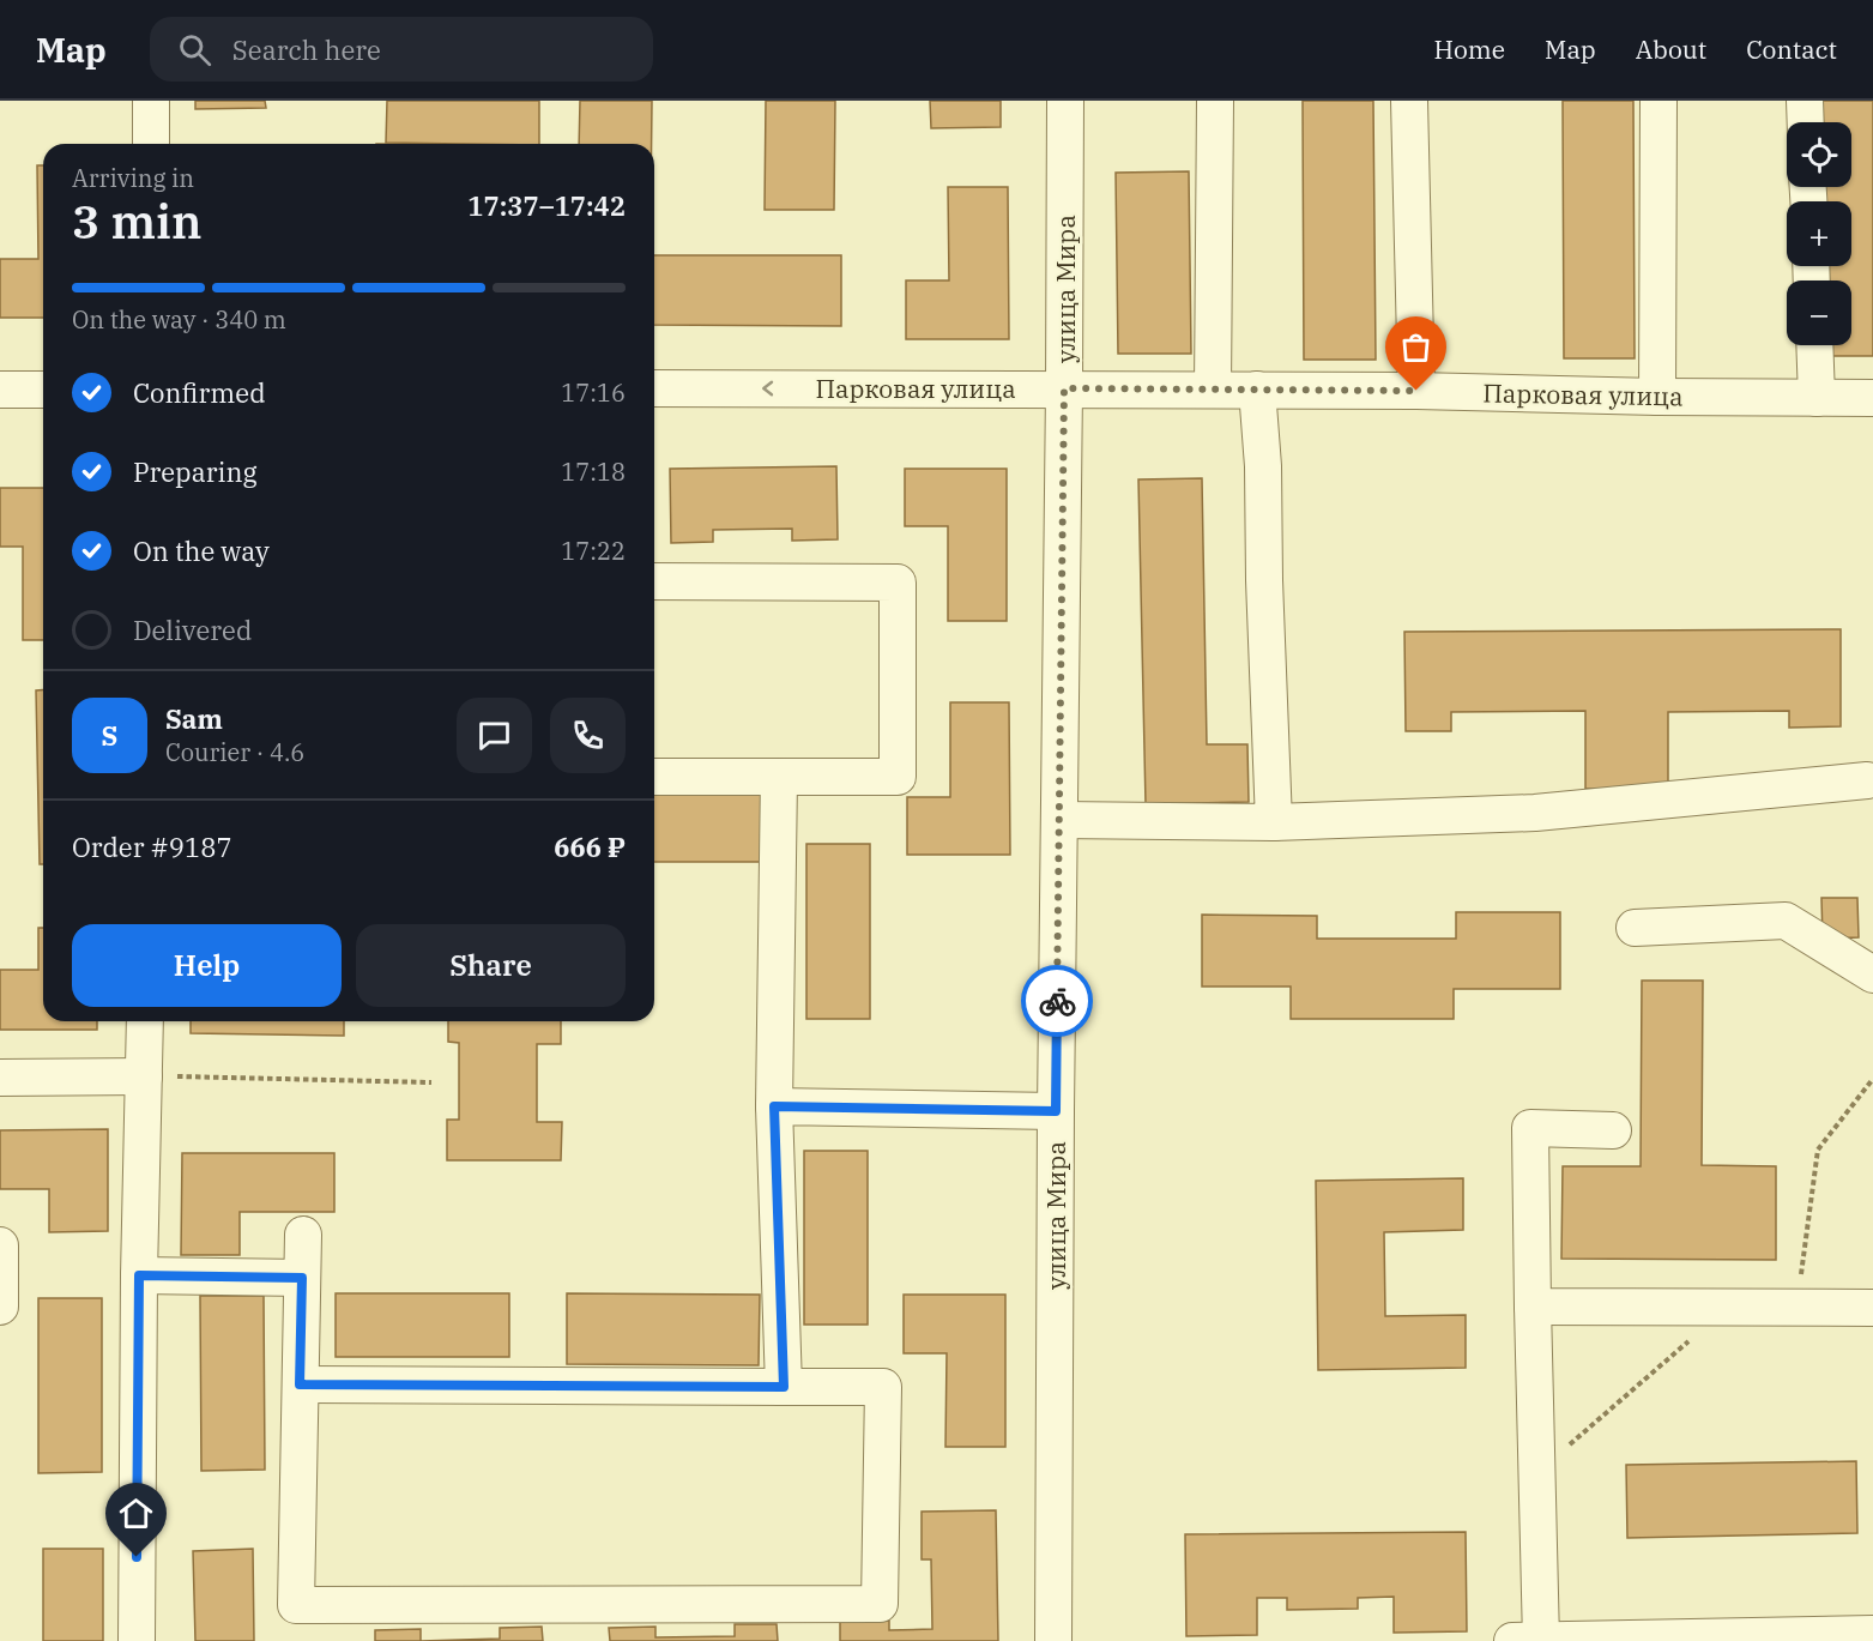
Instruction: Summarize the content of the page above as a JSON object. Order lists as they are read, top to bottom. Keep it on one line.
{"streets":{"street":["улица Мира","Парковая улица"]},"crossings":[["улица Мира","Парковая улица"]],"page":{"header":"Map","search":"Search here","nav":["Home","Map","About","Contact"],"map_buttons":["+","−"],"heading":["3 min","Arriving in","17:37–17:42"],"panel":["Sam","Courier · 4.6","Order #9187","666 ₽"],"bar":"On the way · 340 m","list":[["Confirmed","17:16"],["Preparing","17:18"],["On the way","17:22"],"Delivered"],"round":"S","buttons":["Help","Share"]}}
